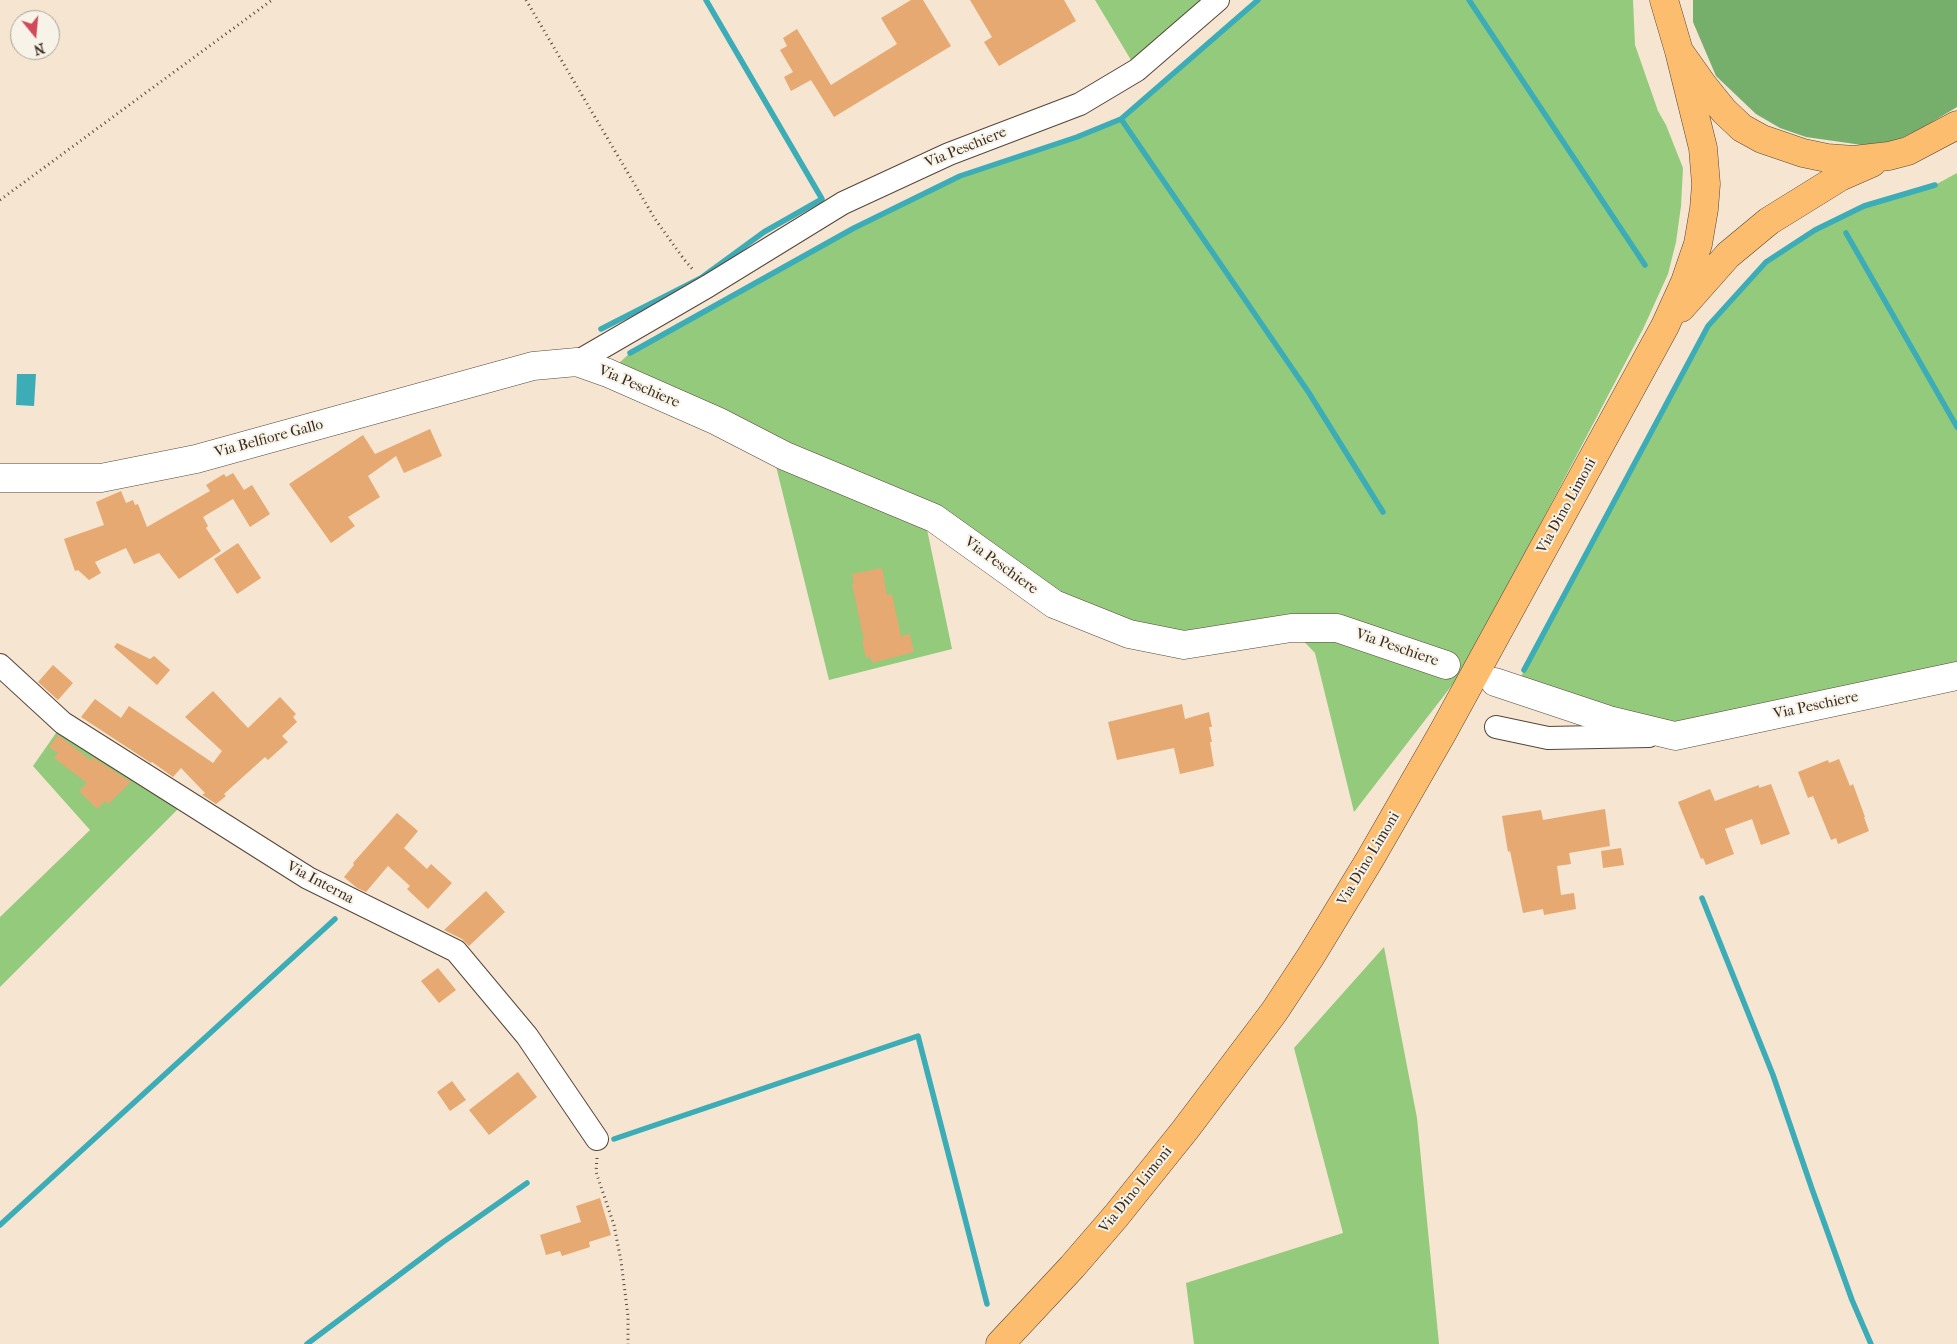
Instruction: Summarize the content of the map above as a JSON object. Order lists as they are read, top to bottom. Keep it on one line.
{"streets":{"main road":["Via Dino Limoni"],"street":["Via Peschiere","Via Belfiore Gallo","Via Interna"]},"crossings":[["Via Peschiere","Via Belfiore Gallo"]],"north":"bottom"}
